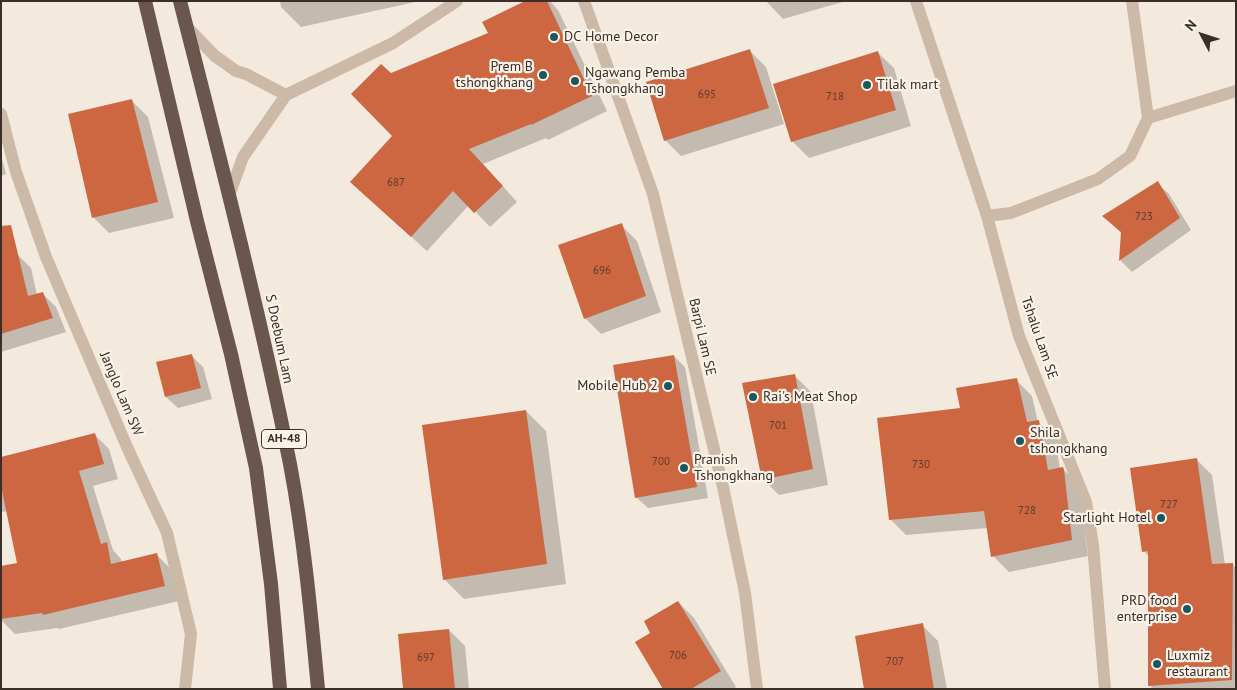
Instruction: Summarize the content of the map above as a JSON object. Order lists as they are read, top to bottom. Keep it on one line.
{"streets":{"highway":["S Doebum Lam","AH-48"],"street":["Barpi Lam SE","Tshalu Lam SE","Janglo Lam SW"]},"places":["DC Home Decor","Prem B tshongkhang","Ngawang Pemba Tshongkhang","Tilak mart","Mobile Hub 2","Rai's Meat Shop","Shila tshongkhang","Pranish Tshongkhang","Starlight Hotel","PRD food enterprise","Luxmiz restaurant"],"house_numbers":["695","718","687","723","696","701","700","730","727","728","706","697","707"],"north":"top left"}
